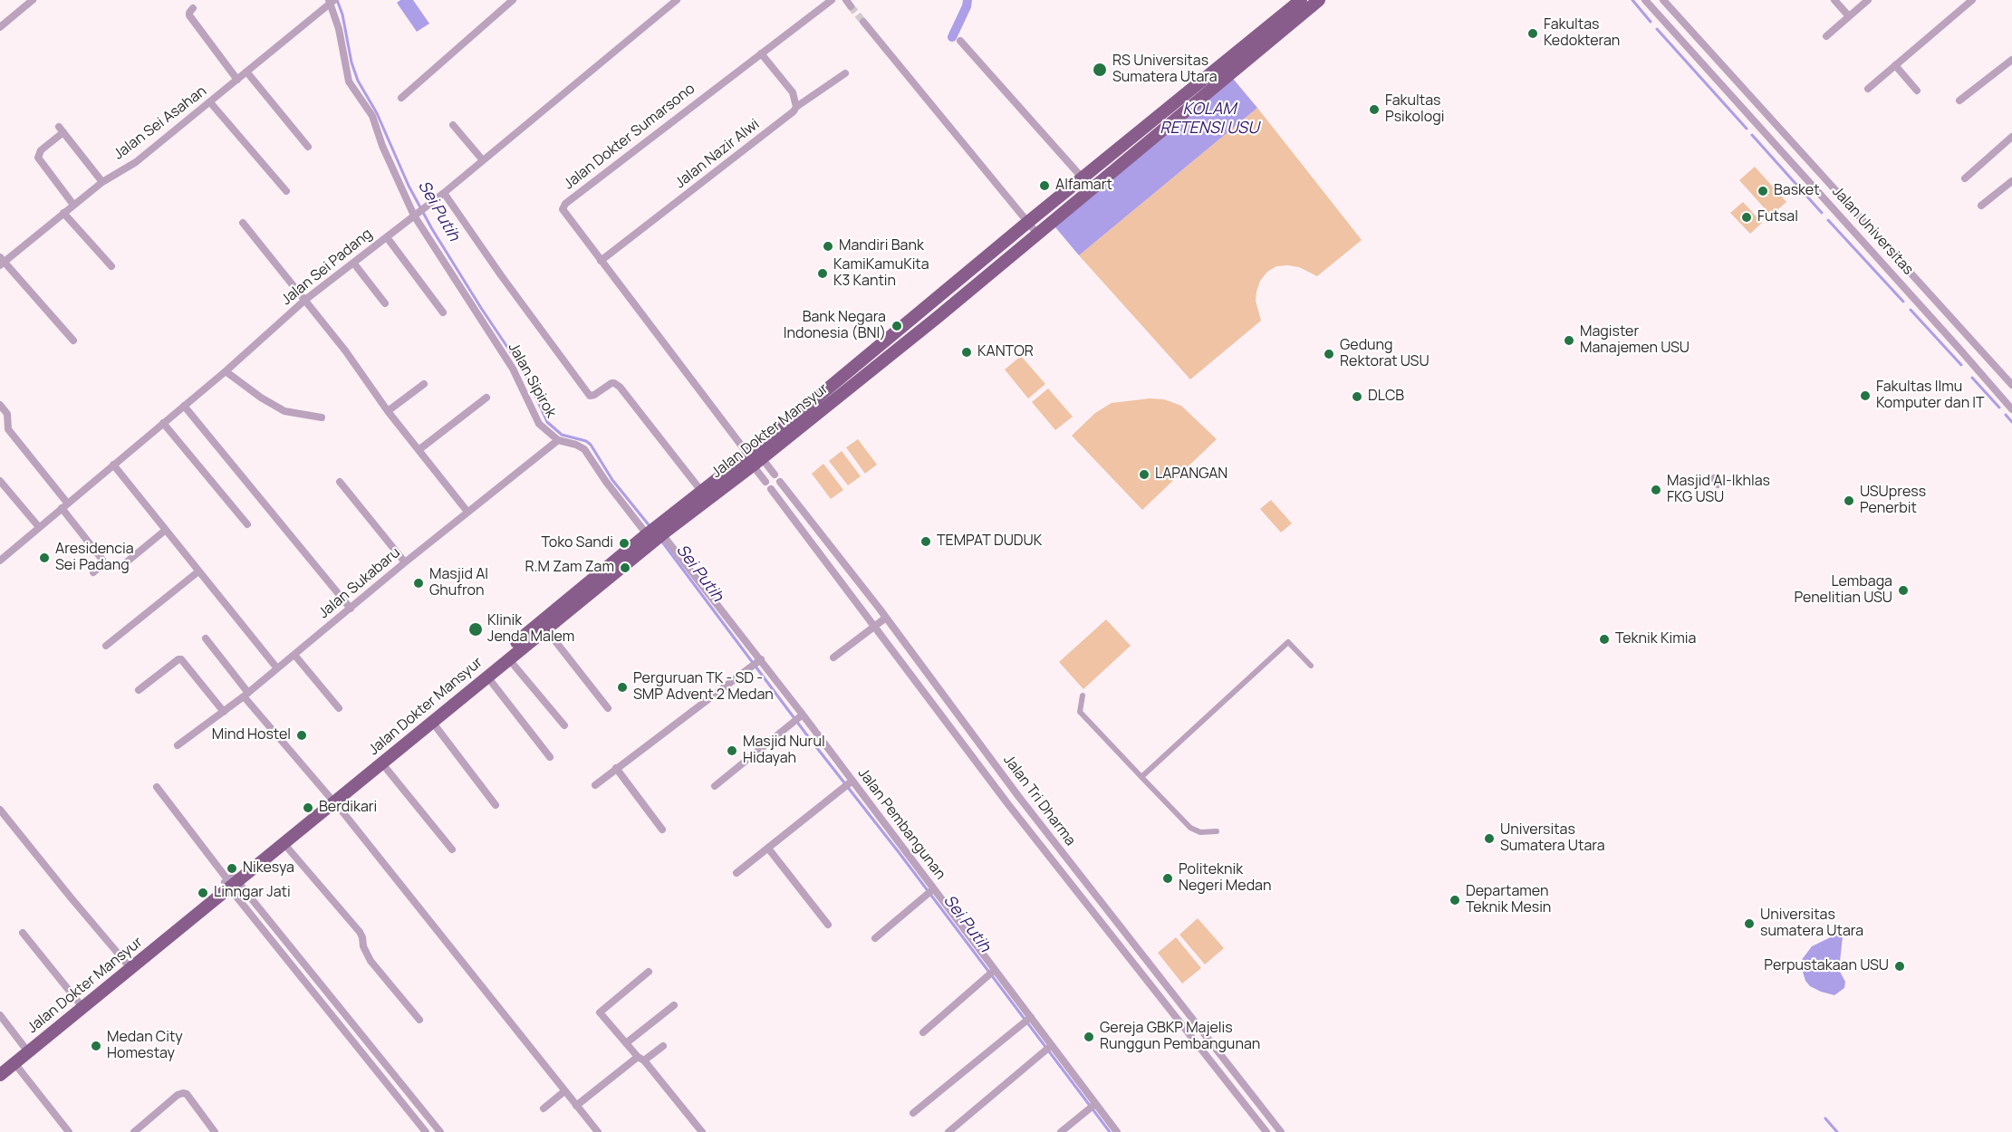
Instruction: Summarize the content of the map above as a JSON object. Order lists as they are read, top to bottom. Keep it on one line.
{"streets":{"main road":["Jalan Dokter Mansyur"],"street":["Jalan Sei Asahan","Jalan Dokter Sumarsono","Jalan Nazir Alwi","Jalan Universitas","Jalan Sei Padang","Jalan Sipirok","Jalan Sukabaru","Jalan Tri Dharma","Jalan Pembangunan"]},"crossings":[["Jalan Sei Asahan","Jalan Sipirok"],["Jalan Dokter Sumarsono","Jalan Nazir Alwi"],["Jalan Dokter Sumarsono","Jalan Dokter Mansyur"],["Jalan Sei Padang","Jalan Sipirok"],["Jalan Sipirok","Jalan Dokter Mansyur"],["Jalan Sipirok","Jalan Sukabaru"],["Jalan Sipirok","Jalan Pembangunan"],["Jalan Dokter Mansyur","Jalan Pembangunan"]],"water":["KOLAM RETENSI USU","Sei Putih"],"places":["Fakultas Kedokteran","RS Universitas Sumatera Utara","Fakultas Psikologi","Alfamart","Basket","Futsal","Mandiri Bank","KamiKamuKita K3 Kantin","Bank Negara Indonesia (BNI)","Magister Manajemen USU","KANTOR","Gedung Rektorat USU","Fakultas Ilmu Komputer dan IT","DLCB","LAPANGAN","Masjid Al-Ikhlas FKG USU","USUpress Penerbit","TEMPAT DUDUK","Toko Sandi","Aresidencia Sei Padang","R.M Zam Zam","Masjid Al Ghufron","Lembaga Penelitian USU","Klinik Jenda Malem","Teknik Kimia","Perguruan TK - SD - SMP Advent 2 Medan","Mind Hostel","Masjid Nurul Hidayah","Berdikari","Universitas Sumatera Utara","Nikesya","Politeknik Negeri Medan","Linngar Jati","Departamen Teknik Mesin","Universitas sumatera Utara","Perpustakaan USU","Gereja GBKP Majelis Runggun Pembangunan","Medan City Homestay"]}
